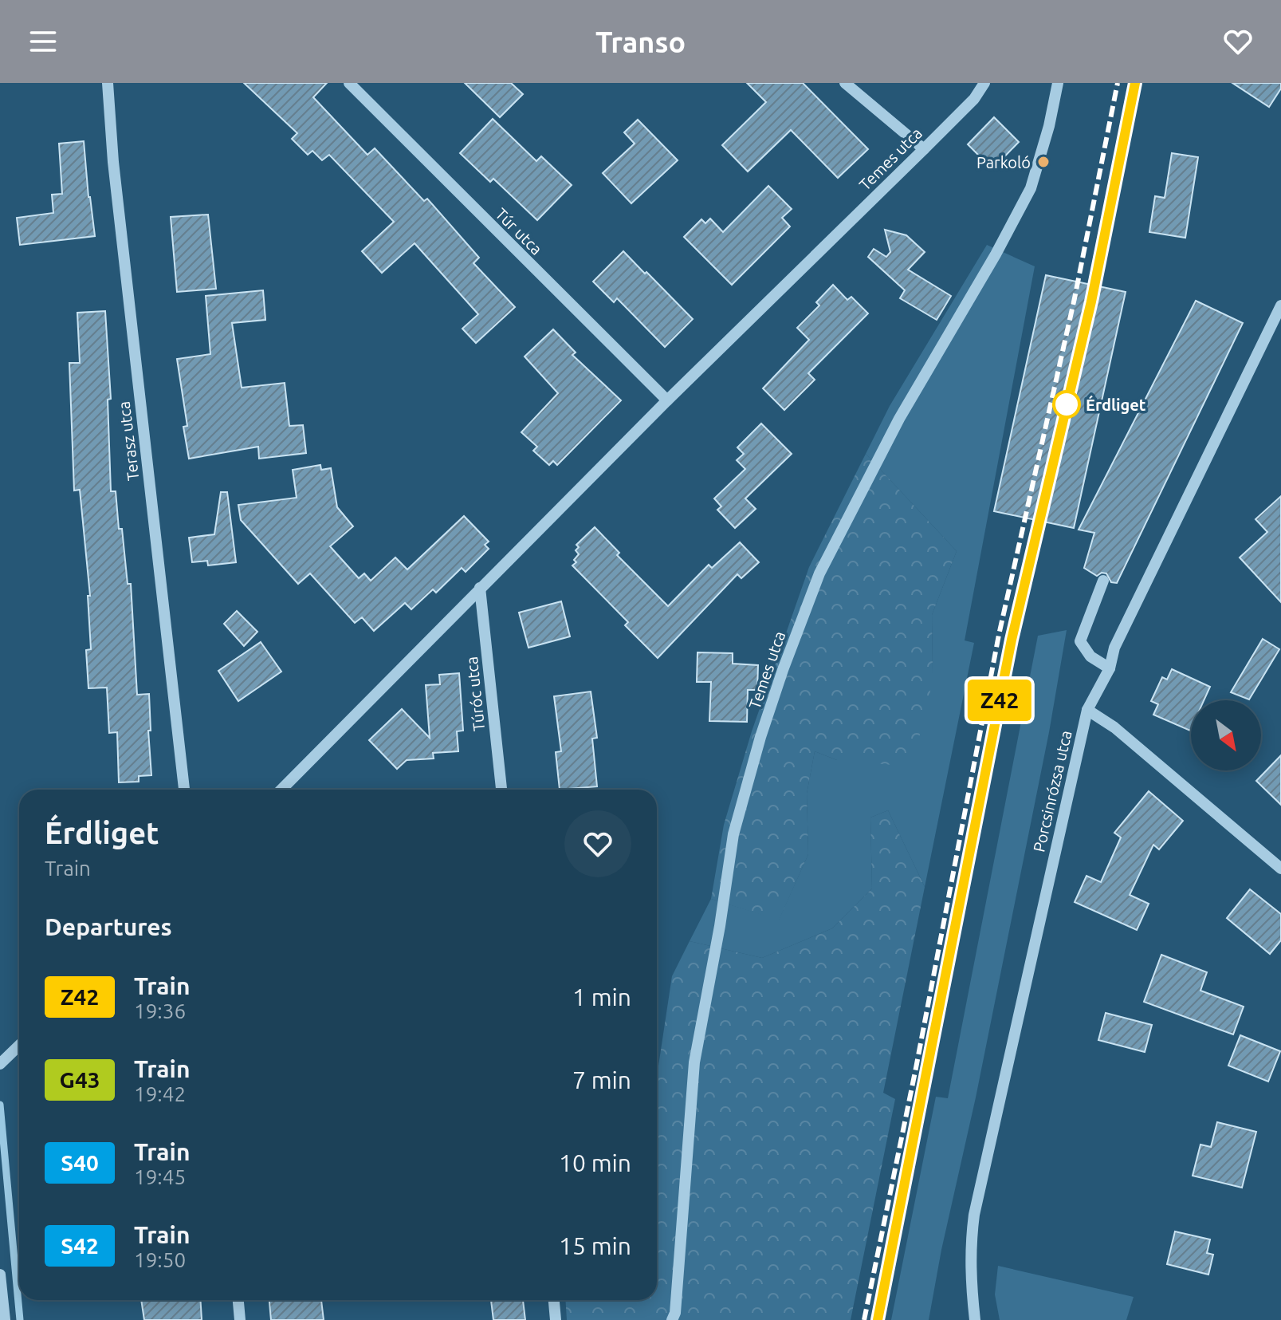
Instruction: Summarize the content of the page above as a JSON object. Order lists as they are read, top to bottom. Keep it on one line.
{"streets":{"street":["Temes utca","Túr utca","Terasz utca","Túróc utca","Porcsinrózsa utca"]},"crossings":[["Temes utca","Túr utca"],["Temes utca","Túróc utca"]],"places":["Parkoló","Érdliget"],"north":"bottom right","page":{"header":"Transo","on_map":"Z42","heading":[["Érdliget","Train"],"Departures"],"list":[{"mark":"Z42","name":"Train","note":"19:36","value":"1 min"},{"mark":"G43","name":"Train","note":"19:42","value":"7 min"},{"mark":"S40","name":"Train","note":"19:45","value":"10 min"},{"mark":"S42","name":"Train","note":"19:50","value":"15 min"}]}}
